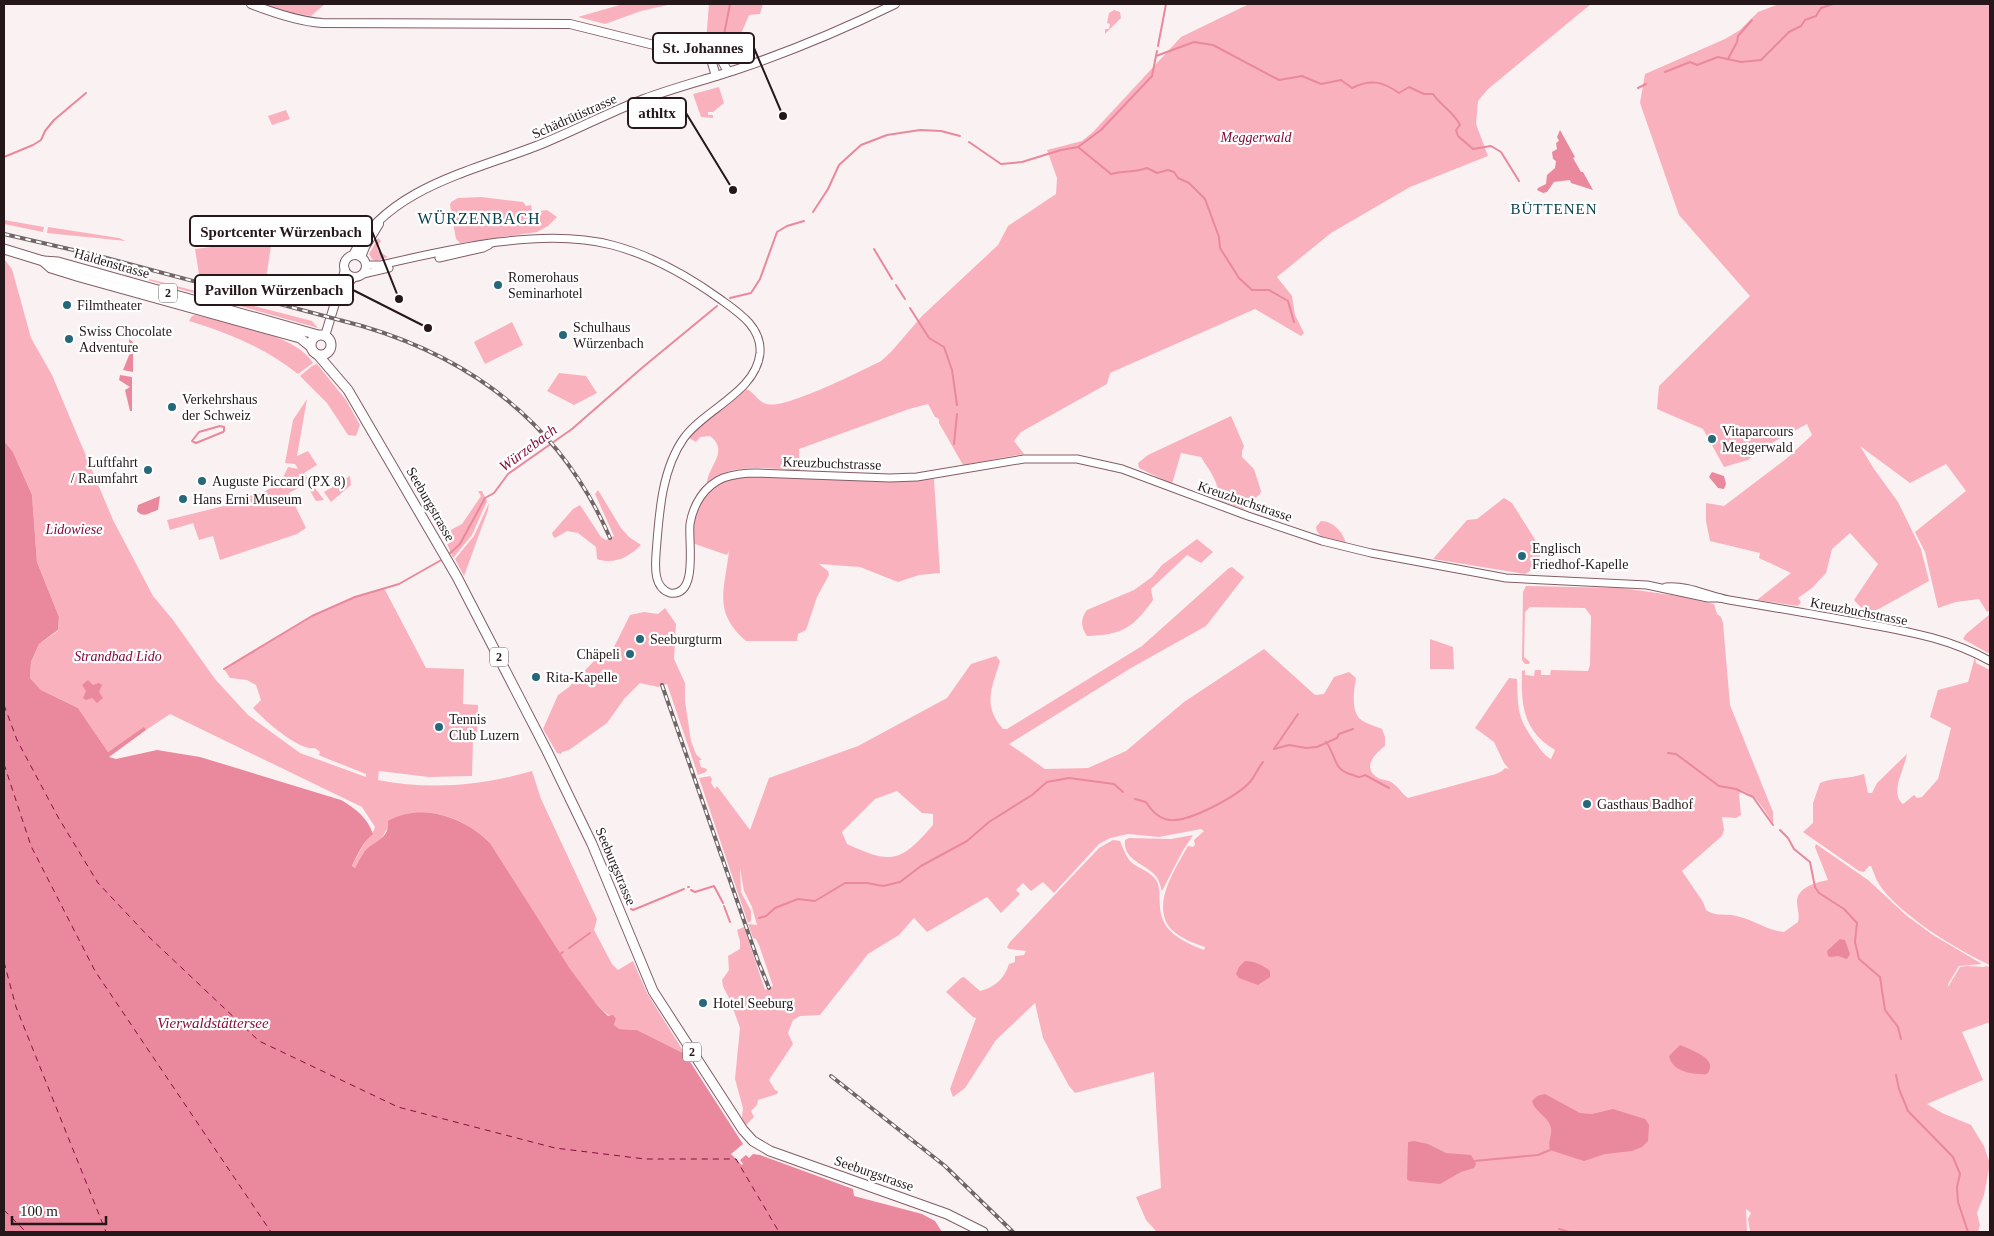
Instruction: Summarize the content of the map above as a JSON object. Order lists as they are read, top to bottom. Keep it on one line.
{"streets":{"main road":["Schädrütistrasse","Haldenstrasse","2","Seeburgstrasse"],"street":["Kreuzbuchstrasse"]},"crossings":[["Schädrütistrasse","Kreuzbuchstrasse"],["Haldenstrasse","Seeburgstrasse"]],"districts":["BÜTTENEN","WÜRZENBACH"],"water":["Würzebach","Vierwaldstättersee"],"parks":["Meggerwald","Lidowiese","Strandbad Lido"],"places":["St. Johannes","athltx","Romerohaus Seminarhotel","Sportcenter Würzenbach","Filmtheater","Pavillon Würzenbach","Schulhaus Würzenbach","Swiss Chocolate Adventure","Verkehrshaus der Schweiz","Vitaparcours Meggerwald","Luftfahrt / Raumfahrt","Auguste Piccard (PX 8)","Hans Erni Museum","Englisch Friedhof-Kapelle","Seeburgturm","Chäpeli","Rita-Kapelle","Tennis Club Luzern","Gasthaus Badhof","Hotel Seeburg"],"scale_bar":"100 m"}
